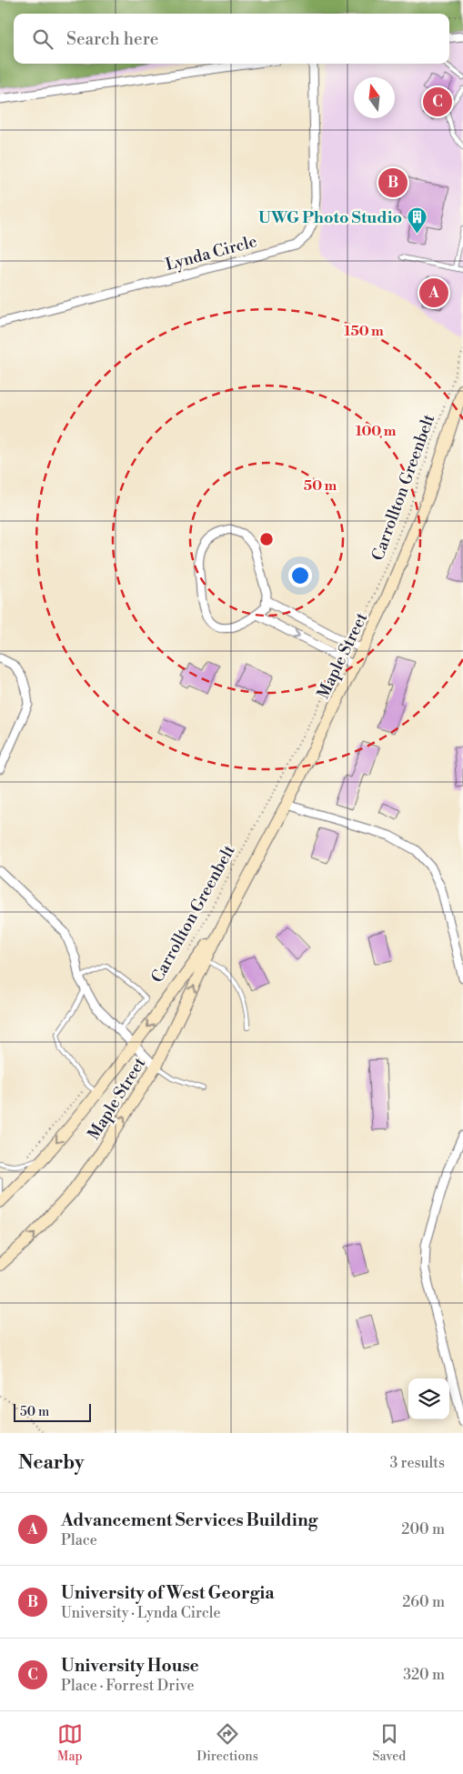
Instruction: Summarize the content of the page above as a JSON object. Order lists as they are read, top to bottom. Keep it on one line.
{"streets":{"main road":["Maple Street"],"street":["Lynda Circle"],"path":["Carrollton Greenbelt"]},"places":{"building":["UWG Photo Studio"]},"scale_bar":"50 m","north":"top","page":{"search":"Search here","pins":["C","B","A"],"scale":"50 m","heading":["Nearby","3 results"],"list":[{"mark":"A","name":"Advancement Services Building","note":"Place","value":"200 m"},{"mark":"B","name":"University of West Georgia","note":"University · Lynda Circle","value":"260 m"},{"mark":"C","name":"University House","note":"Place · Forrest Drive","value":"320 m"}],"nav":["Map","Directions","Saved"]},"rings":["150 m","100 m","50 m"]}
